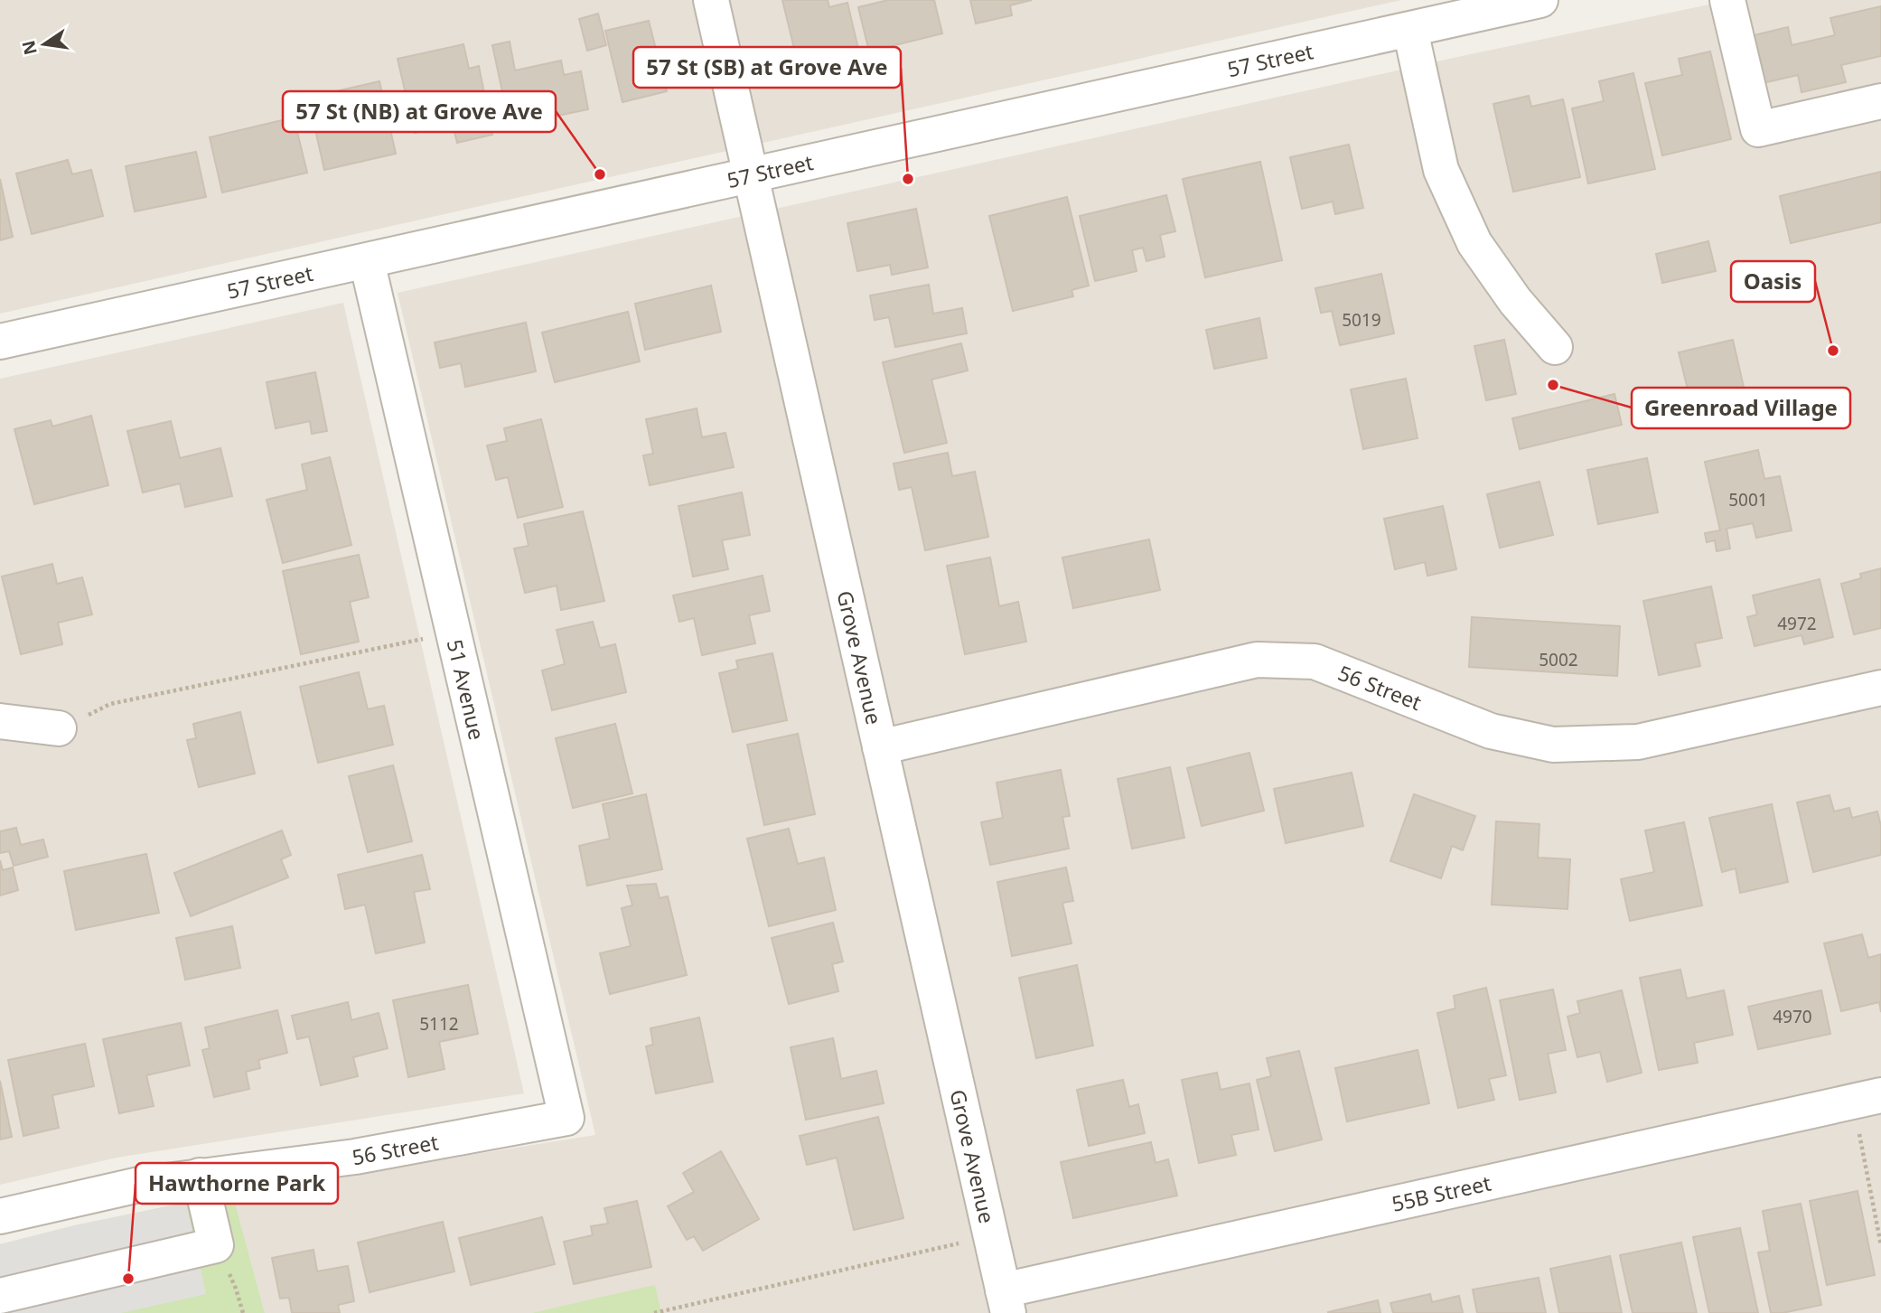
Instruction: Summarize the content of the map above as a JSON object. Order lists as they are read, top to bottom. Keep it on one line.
{"streets":{"street":["57 Street","Grove Avenue","56 Street","51 Avenue","55B Street"]},"crossings":[["57 Street","Grove Avenue"],["57 Street","51 Avenue"],["Grove Avenue","56 Street"],["Grove Avenue","55B Street"],["56 Street","51 Avenue"]],"places":["57 St (NB) at Grove Ave","57 St (SB) at Grove Ave","Oasis","Greenroad Village","Hawthorne Park"],"house_numbers":["5019","5001","4972","5002","4970","5112"],"north":"left"}
